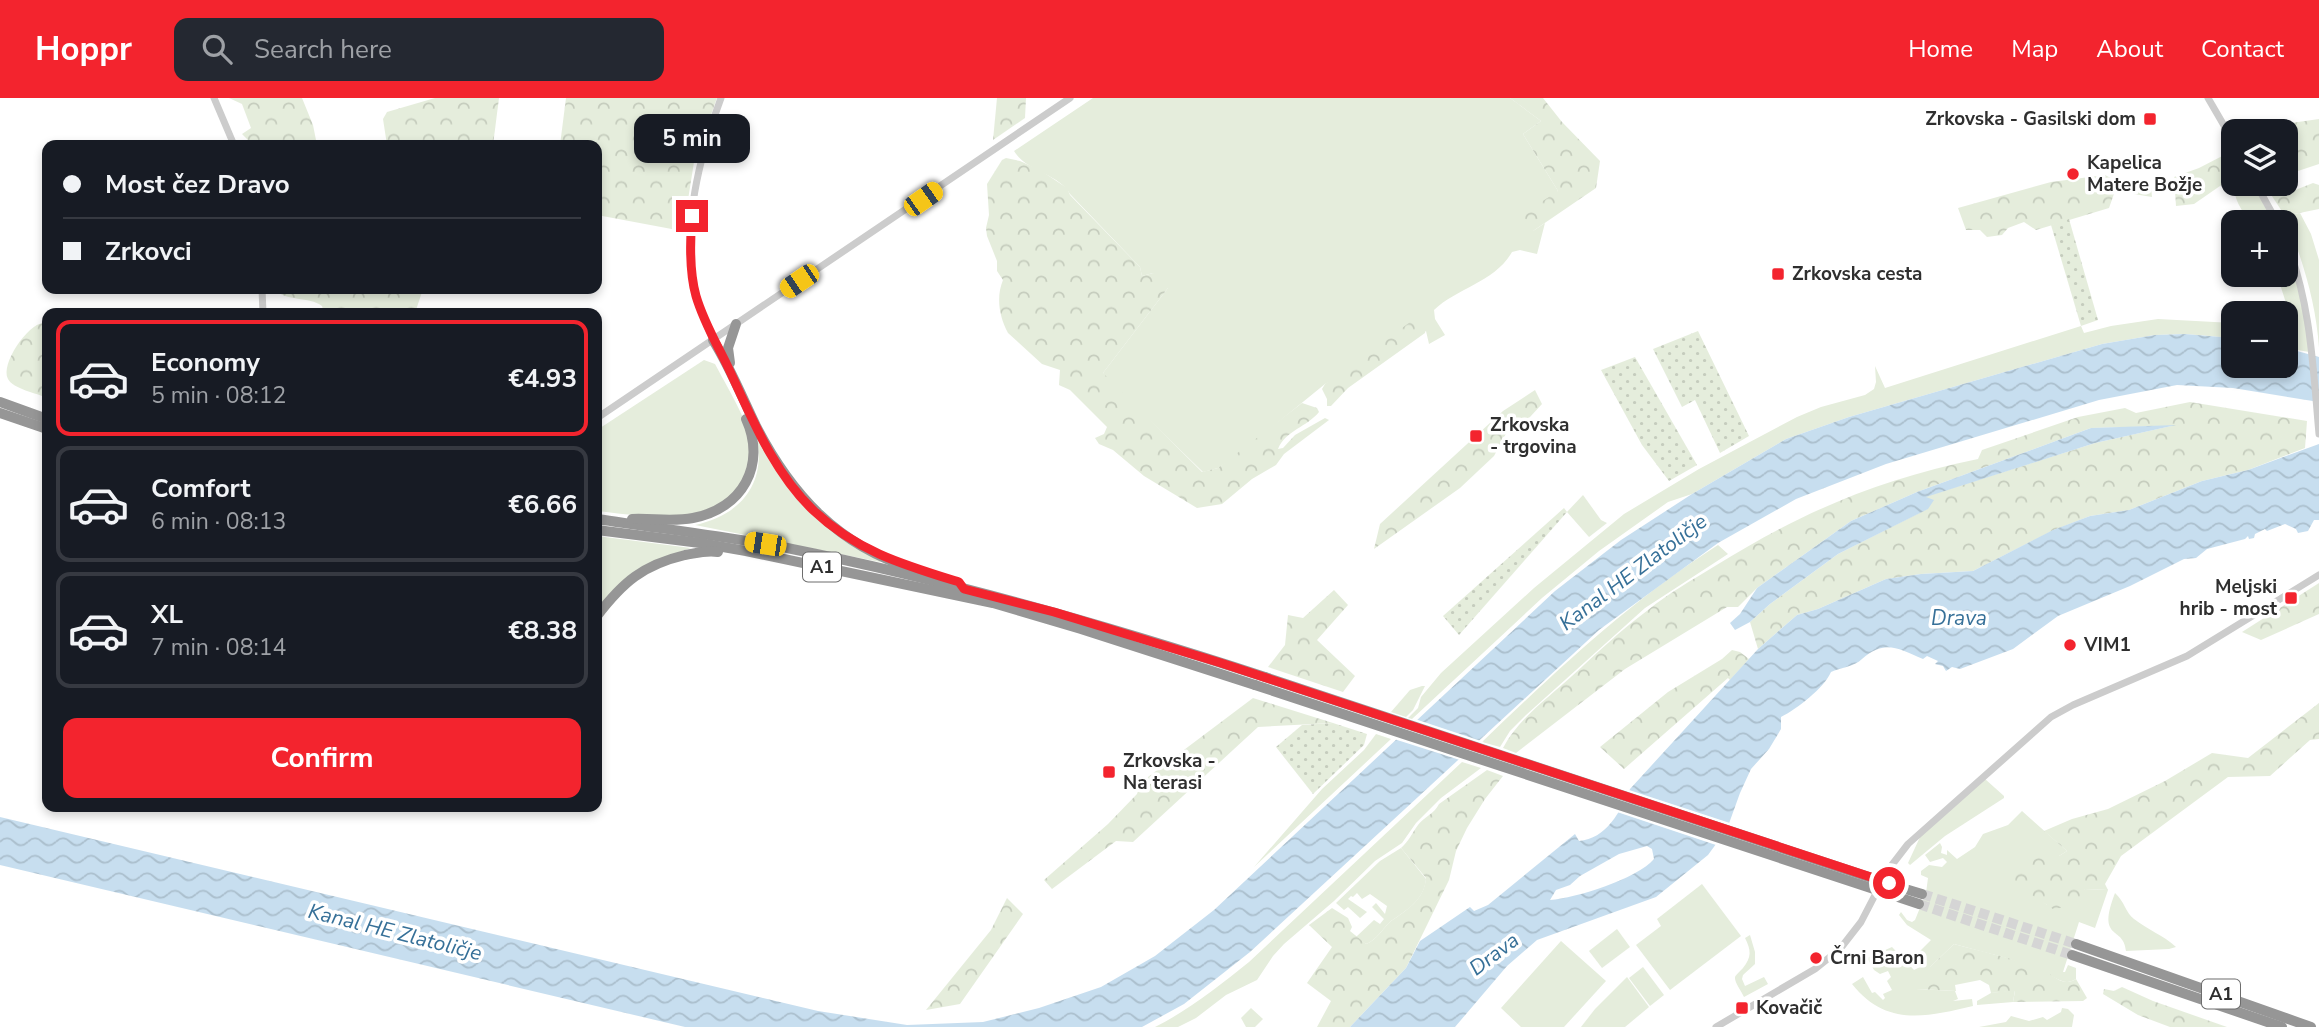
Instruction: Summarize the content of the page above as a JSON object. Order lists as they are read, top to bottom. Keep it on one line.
{"streets":{"highway":["A1"]},"water":["Kanal HE Zlatoličje","Drava"],"places":{"transit":["Zrkovska - Gasilski dom","Zrkovska cesta","Zrkovska - trgovina","Meljski hrib - most","Zrkovska - Na terasi","Kovačič"],"other":["Kapelica Matere Božje","VIM1","Črni Baron"]},"page":{"header":"Hoppr","search":"Search here","nav":["Home","Map","About","Contact"],"bubble":"5 min","map_buttons":["+","−"],"banner":["Most čez Dravo","Zrkovci"],"list":[{"name":"Economy","note":"5 min · 08:12","value":"€4.93"},{"name":"Comfort","note":"6 min · 08:13","value":"€6.66"},{"name":"XL","note":"7 min · 08:14","value":"€8.38"}],"buttons":"Confirm"}}
